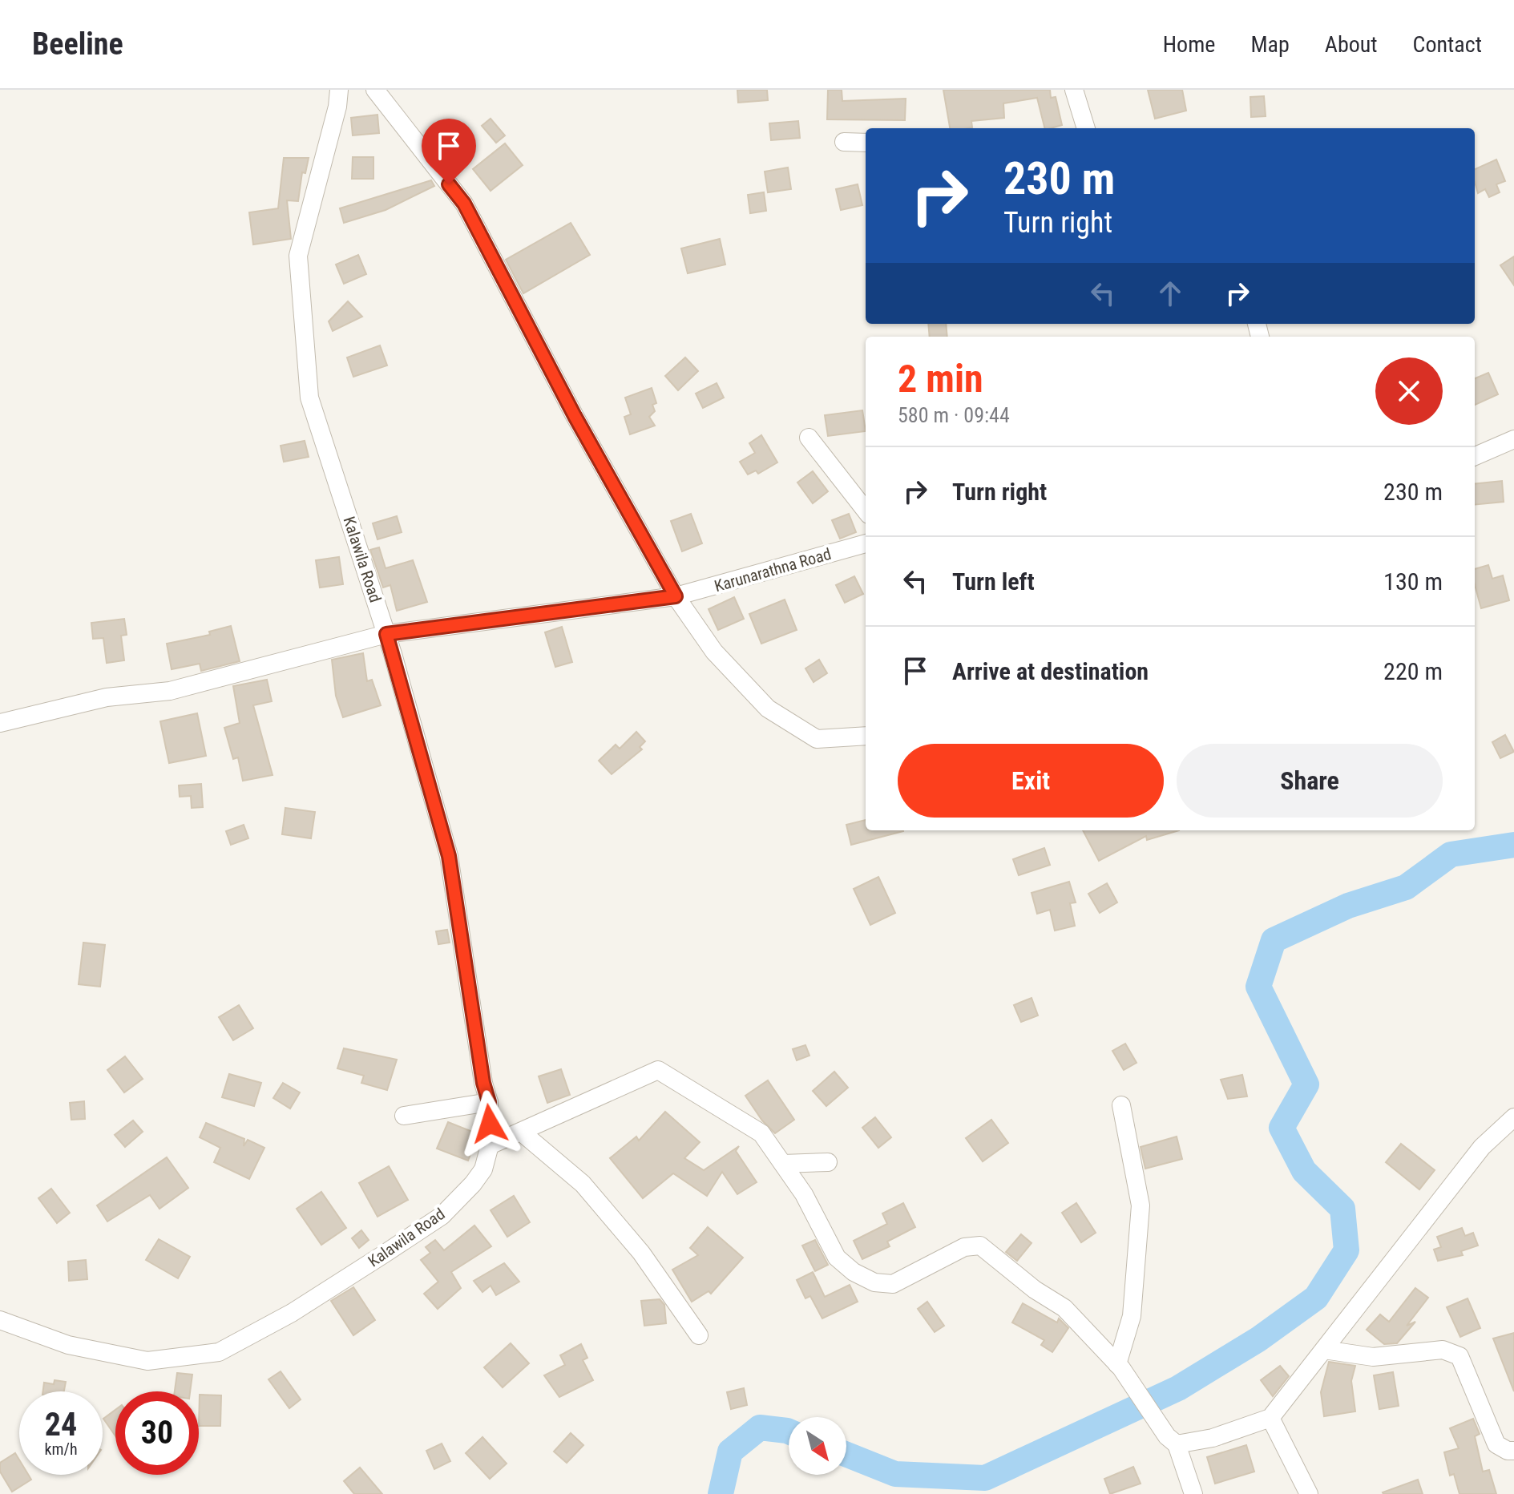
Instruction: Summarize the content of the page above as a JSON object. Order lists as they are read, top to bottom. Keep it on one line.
{"streets":{"street":["Kalawila Road","Karunarathna Road"]},"crossings":[["Kalawila Road","Karunarathna Road"]],"north":"bottom right","page":{"header":"Beeline","nav":["Home","Map","About","Contact"],"turn":["230 m","Turn right"],"heading":["2 min","580 m · 09:44"],"list":[{"name":"Turn right","value":"230 m"},{"name":"Turn left","value":"130 m"},{"name":"Arrive at destination","value":"220 m"}],"buttons":["Exit","Share"],"speed":"24 km/h","limit":"30"}}
